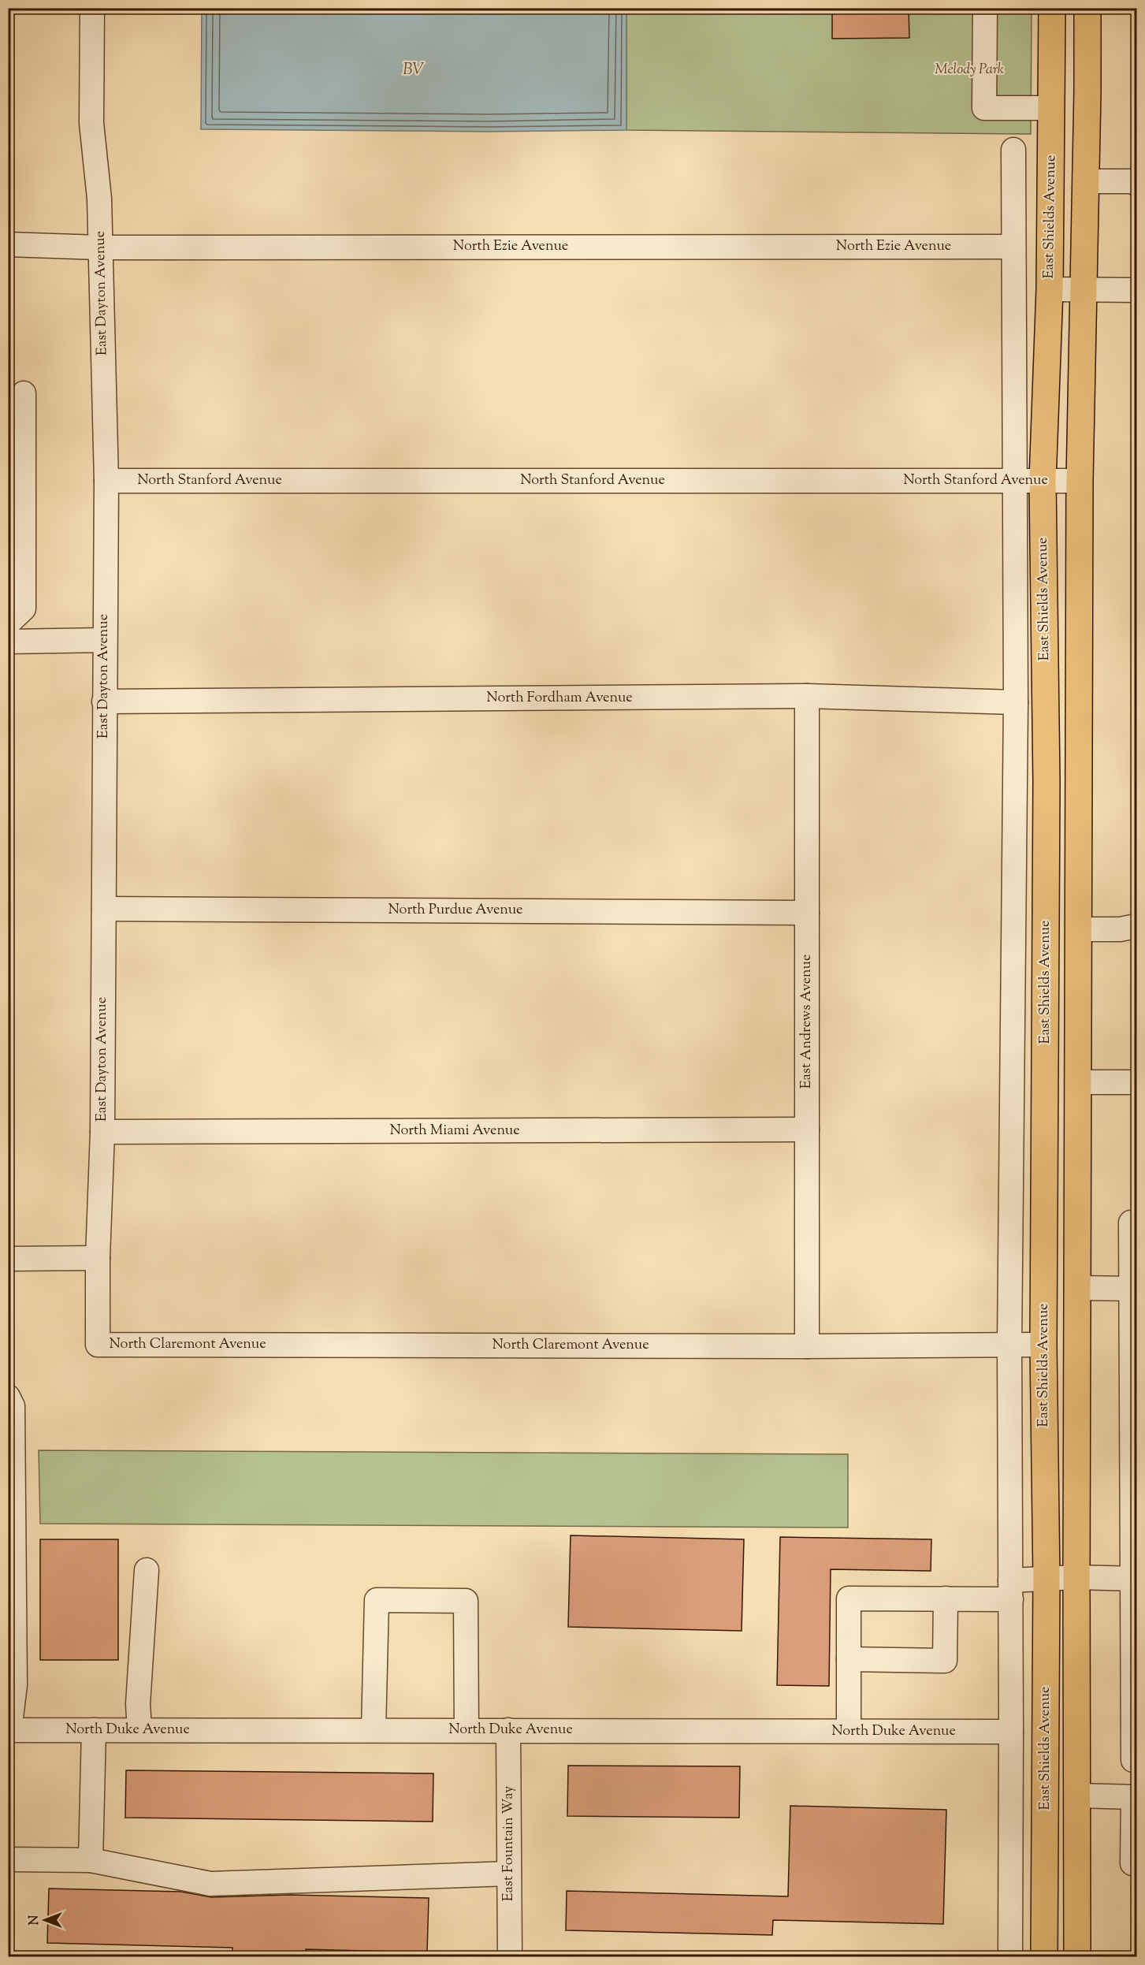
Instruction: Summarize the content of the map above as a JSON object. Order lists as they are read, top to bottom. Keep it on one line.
{"streets":{"main road":["East Shields Avenue"],"street":["North Ezie Avenue","East Dayton Avenue","North Stanford Avenue","North Fordham Avenue","North Purdue Avenue","East Andrews Avenue","North Miami Avenue","North Claremont Avenue","North Duke Avenue","East Fountain Way"]},"crossings":[["East Shields Avenue","North Ezie Avenue"],["East Shields Avenue","North Stanford Avenue"],["East Shields Avenue","North Fordham Avenue"],["East Shields Avenue","North Claremont Avenue"],["East Shields Avenue","North Duke Avenue"],["North Ezie Avenue","East Dayton Avenue"],["East Dayton Avenue","North Stanford Avenue"],["East Dayton Avenue","North Fordham Avenue"],["East Dayton Avenue","North Purdue Avenue"],["East Dayton Avenue","North Miami Avenue"],["East Dayton Avenue","North Claremont Avenue"],["North Fordham Avenue","East Andrews Avenue"],["North Purdue Avenue","East Andrews Avenue"],["East Andrews Avenue","North Miami Avenue"],["East Andrews Avenue","North Claremont Avenue"],["North Duke Avenue","East Fountain Way"]],"water":["BV"],"parks":["Melody Park"],"north":"left"}
